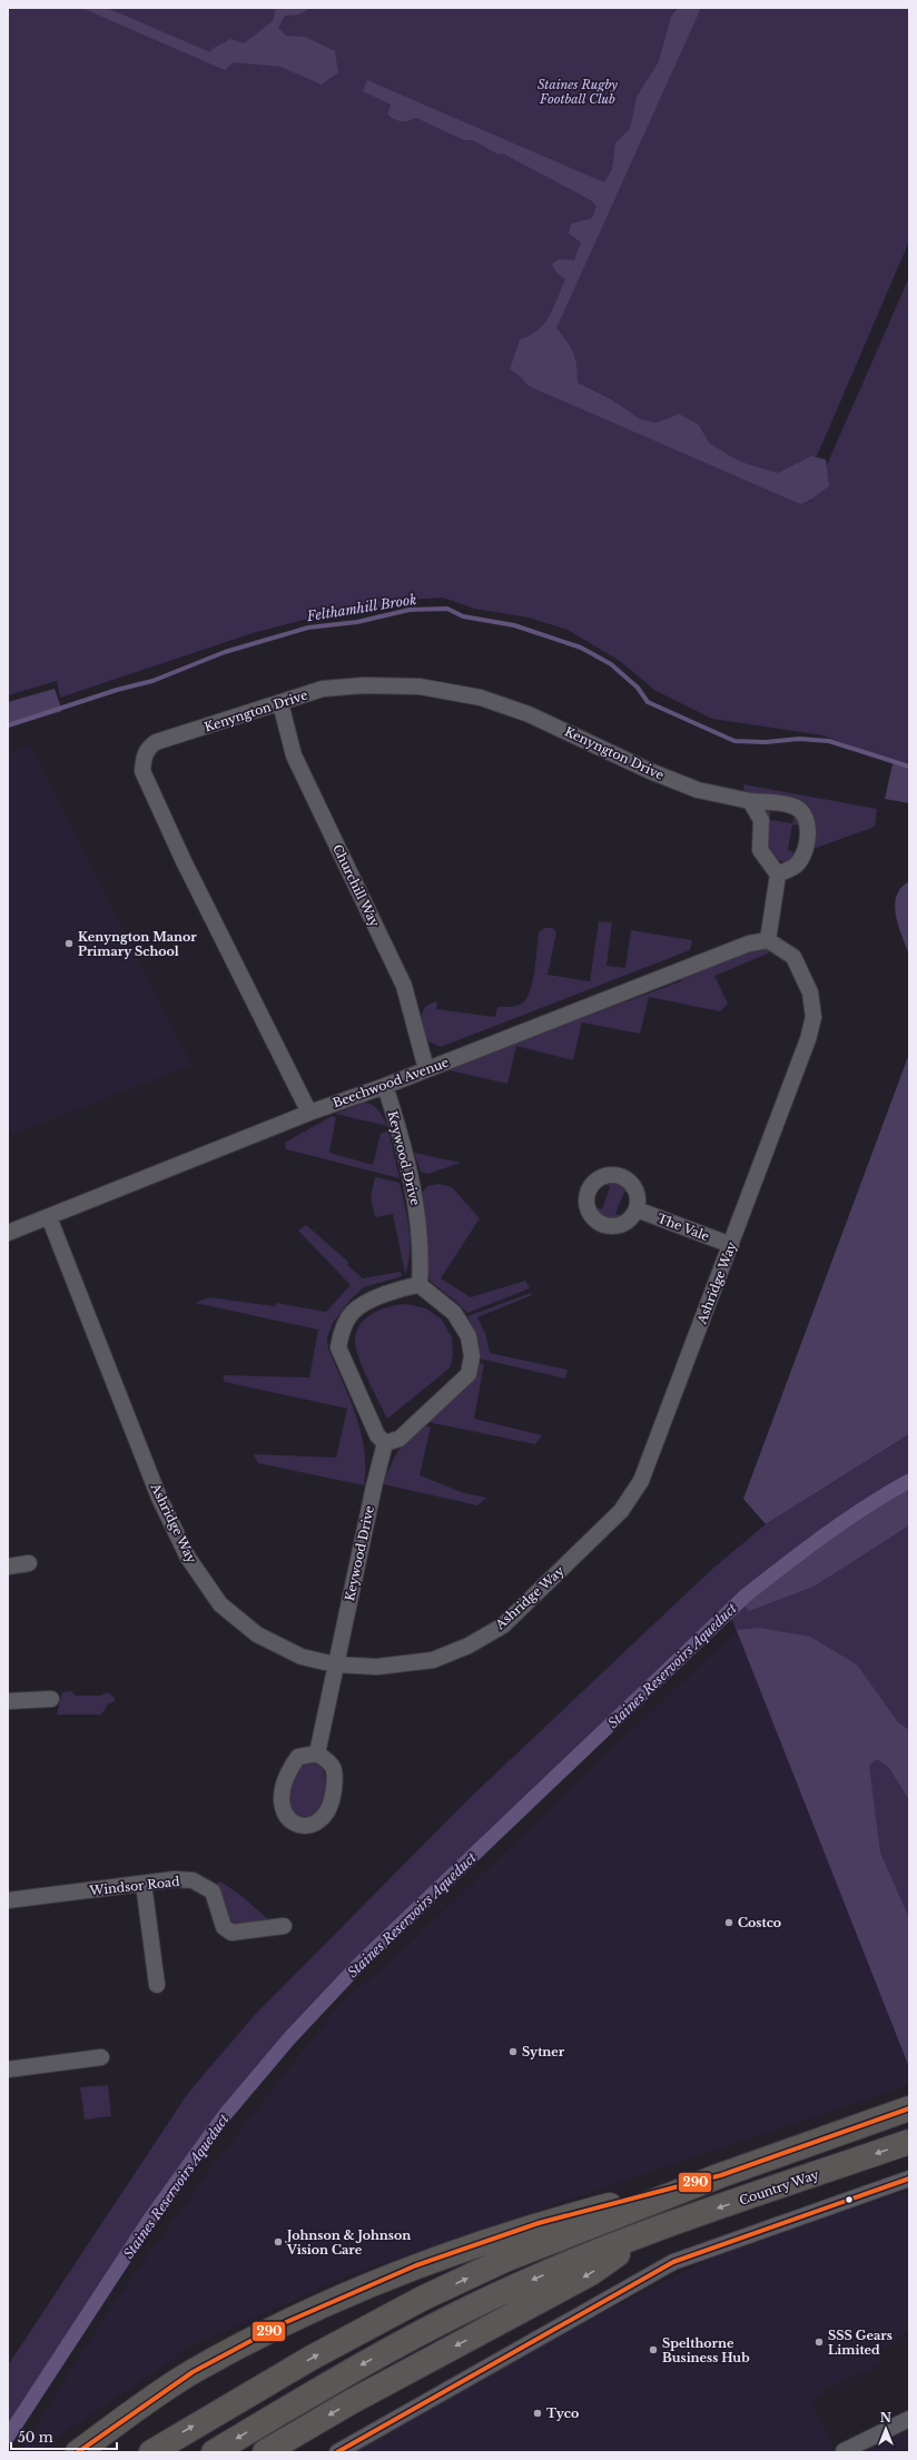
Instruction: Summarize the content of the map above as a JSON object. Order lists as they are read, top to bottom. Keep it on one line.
{"streets":{"highway":["Country Way"],"street":["Kenyngton Drive","Churchill Way","Beechwood Avenue","Keywood Drive","The Vale","Ashridge Way","Windsor Road"]},"crossings":[["Kenyngton Drive","Churchill Way"],["Kenyngton Drive","Beechwood Avenue"],["Churchill Way","Beechwood Avenue"],["Beechwood Avenue","Keywood Drive"],["Beechwood Avenue","Ashridge Way"],["Keywood Drive","Ashridge Way"],["The Vale","Ashridge Way"]],"water":["Felthamhill Brook","Staines Reservoirs Aqueduct"],"parks":["Staines Rugby Football Club"],"places":["Kenyngton Manor Primary School","Costco","Sytner","Johnson & Johnson Vision Care","SSS Gears Limited","Spelthorne Business Hub","Tyco"],"lines":["transit line 290"],"scale_bar":"50 m","north":"top"}
